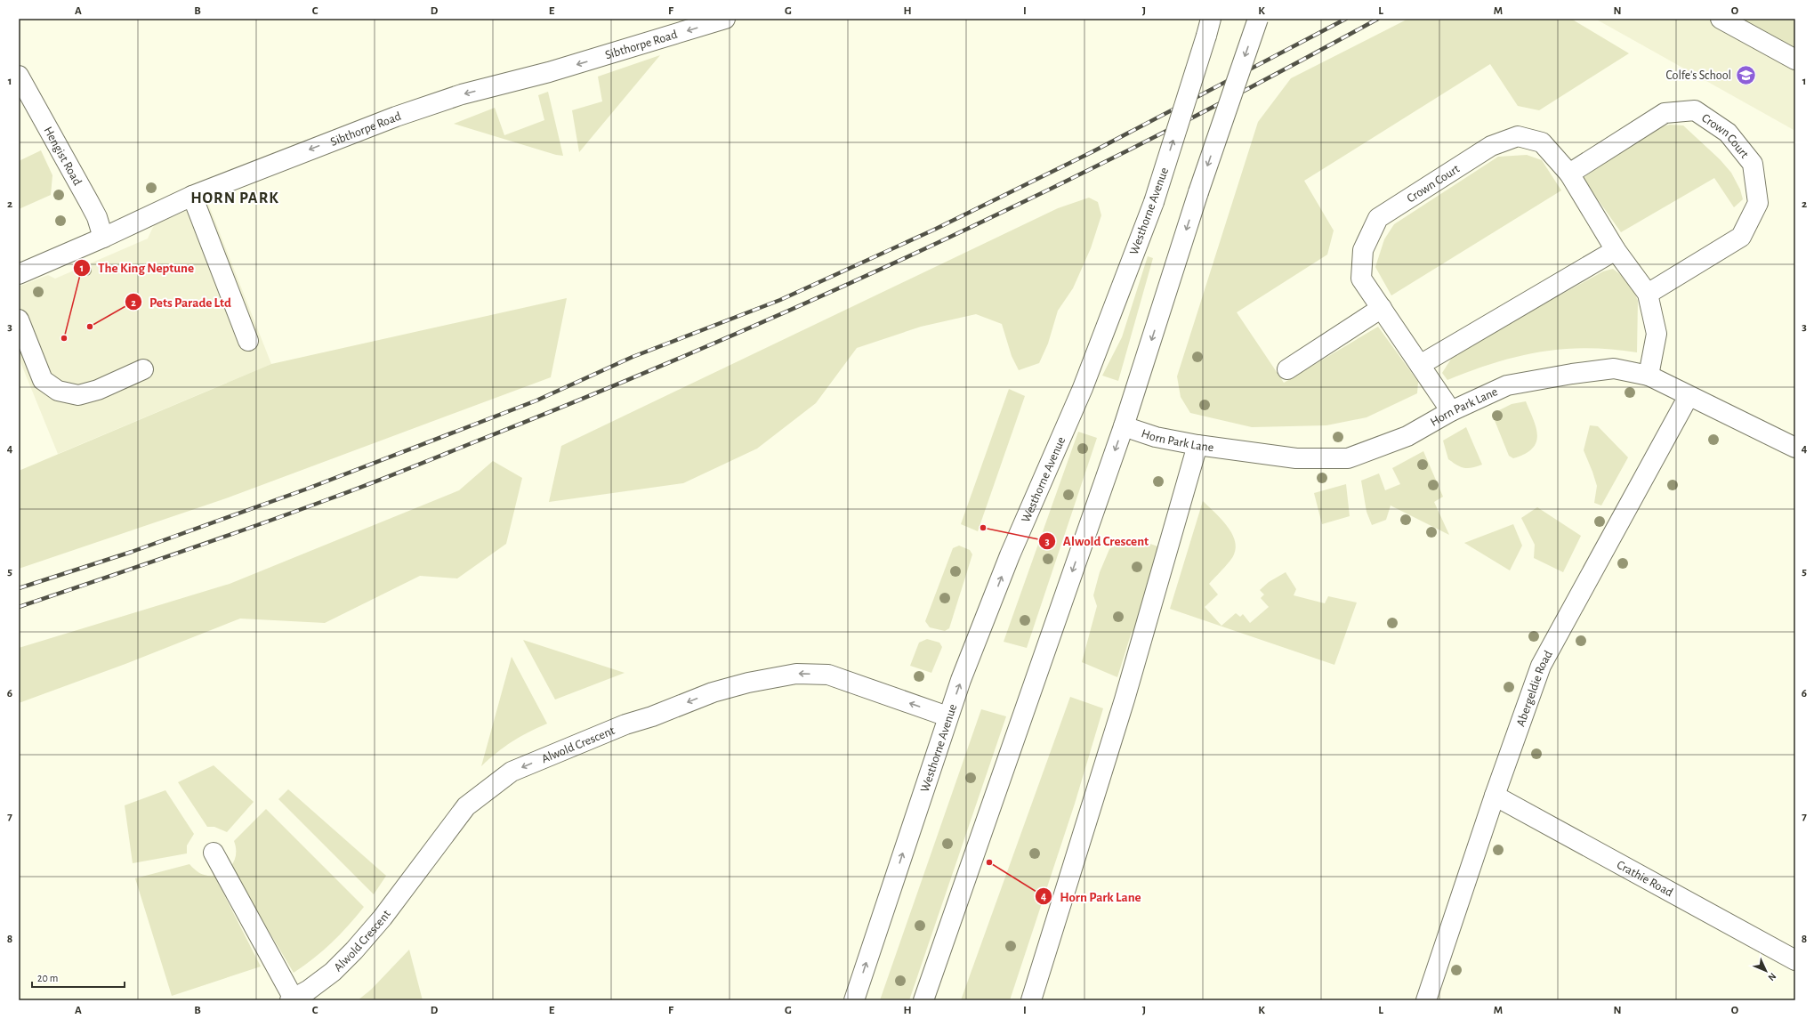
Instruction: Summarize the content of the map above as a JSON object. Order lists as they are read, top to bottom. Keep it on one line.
{"streets":{"main road":["Sibthorpe Road","Crown Court","Hengist Road","Westhorne Avenue","Horn Park Lane","Abergeldie Road","Alwold Crescent","Crathie Road"]},"crossings":[["Sibthorpe Road","Hengist Road"],["Crown Court","Horn Park Lane"],["Westhorne Avenue","Alwold Crescent"],["Horn Park Lane","Abergeldie Road"],["Abergeldie Road","Crathie Road"]],"one_way":["Sibthorpe Road","Alwold Crescent"],"districts":["HORN PARK"],"places":{"school or university":["Colfe's School"],"other":["Pets Parade Ltd","The King Neptune","Alwold Crescent","Horn Park Lane"]},"scale_bar":"20 m","north":"bottom right","grid":{"columns":["A","B","C","D","E","F","G","H","I","J","K","L","M","N","O"],"rows":["1","2","3","4","5","6","7","8"]}}
